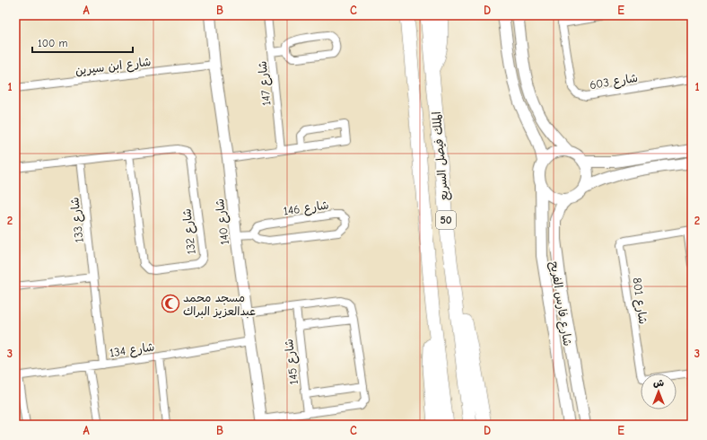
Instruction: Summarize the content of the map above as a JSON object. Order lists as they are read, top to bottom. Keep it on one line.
{"streets":{"highway":["الملك فيصل السريع","50"],"street":["شارع ابن سيرين","شارع 603","شارع 147","شارع 146","شارع 133","شارع 140","شارع 132","شارع 801","شارع فارس الفريح","شارع 134","شارع 145"]},"crossings":[["شارع ابن سيرين","شارع 140"],["شارع 146","شارع 140"],["شارع 133","شارع 132"],["شارع 133","شارع 134"],["شارع 140","شارع 134"]],"places":{"mosque":["مسجد محمد عبدالعزيز البراك"]},"scale_bar":"100 m","north":"top","grid":{"columns":["A","B","C","D","E"],"rows":["1","2","3"]}}
